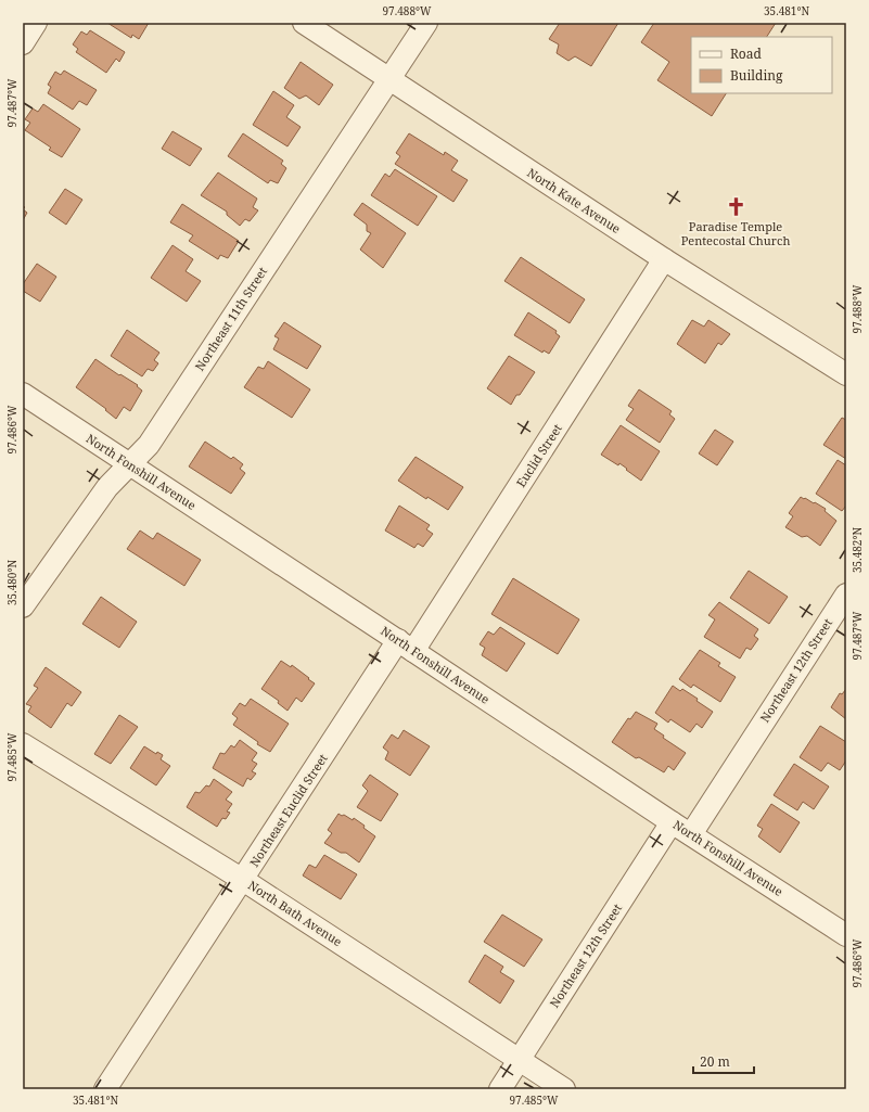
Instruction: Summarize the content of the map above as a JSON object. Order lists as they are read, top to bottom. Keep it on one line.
{"streets":{"street":["North Kate Avenue","Northeast 11th Street","Euclid Street","North Fonshill Avenue","Northeast 12th Street","Northeast Euclid Street","North Bath Avenue"]},"crossings":[["North Kate Avenue","Northeast 11th Street"],["North Kate Avenue","Euclid Street"],["Northeast 11th Street","North Fonshill Avenue"],["Euclid Street","North Fonshill Avenue"],["Euclid Street","Northeast Euclid Street"],["North Fonshill Avenue","Northeast 12th Street"],["North Fonshill Avenue","Northeast Euclid Street"],["Northeast 12th Street","North Bath Avenue"],["Northeast Euclid Street","North Bath Avenue"]],"places":{"church":["Paradise Temple Pentecostal Church"]},"legend":["Road","Building"],"scale_bar":"20 m","coordinates":["97.488°W","35.481°N","97.487°W","97.486°W","35.482°N","35.480°N","97.485°W"]}
